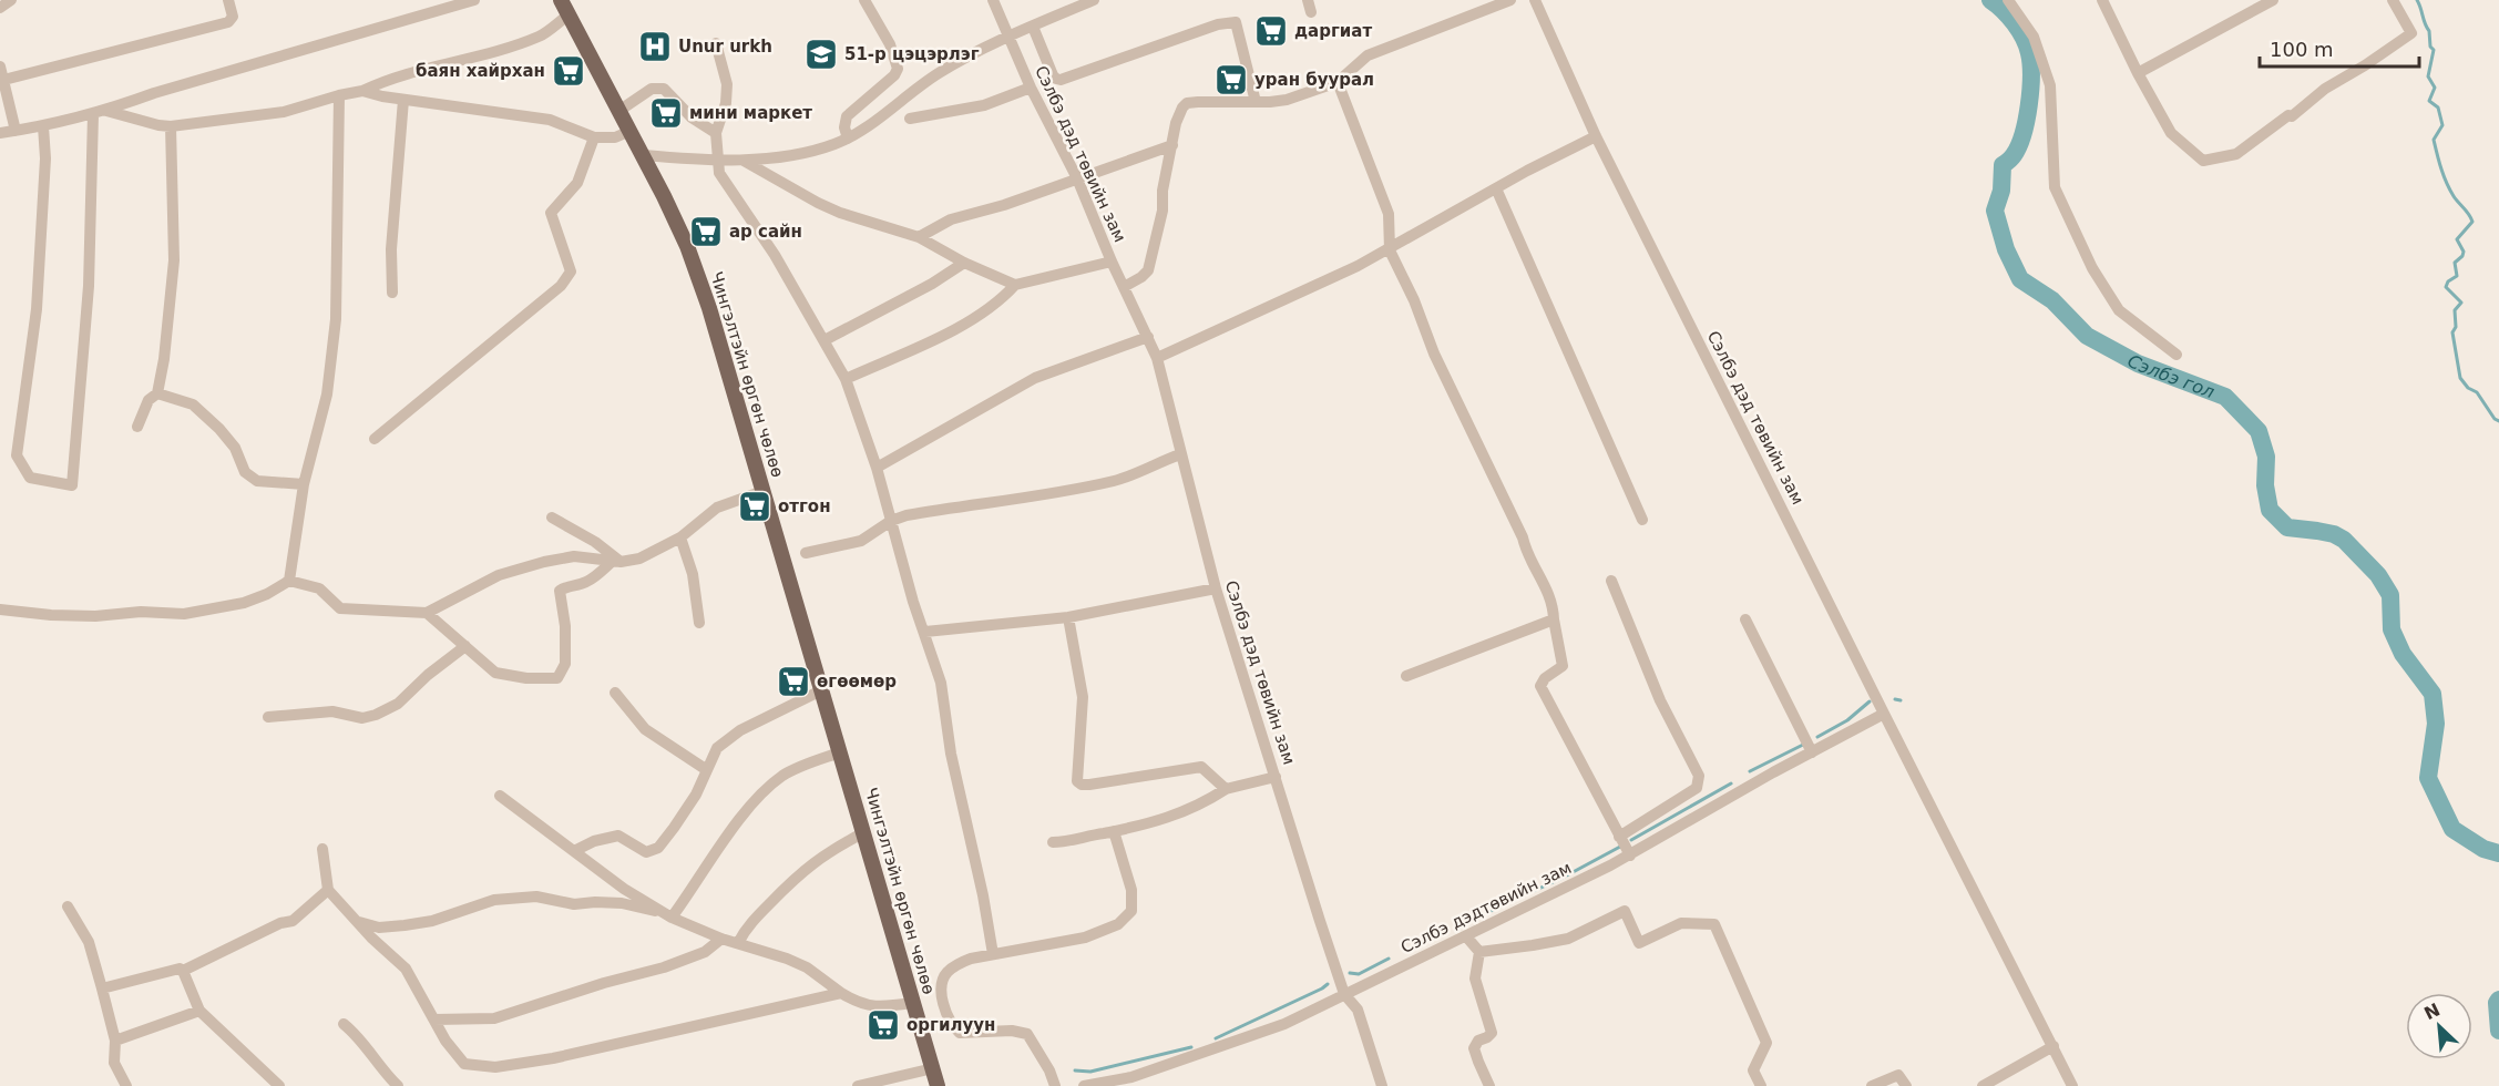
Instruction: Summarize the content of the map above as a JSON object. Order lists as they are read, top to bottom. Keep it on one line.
{"streets":{"main road":["Чингэлтэйн өргөн чөлөө"],"street":["Сэлбэ дэд төвийн зам","Сэлбэ дэдтөвийн зам"]},"crossings":[["Сэлбэ дэд төвийн зам","Сэлбэ дэдтөвийн зам"]],"water":["Сэлбэ гол"],"places":{"supermarket":["даргиат","баян хайрхан","уран буурал","мини маркет","ар сайн","отгон","өгөөмөр","оргилуун"],"hospital":["Unur urkh"],"school or university":["51-р цэцэрлэг"]},"scale_bar":"100 m","north":"top left"}
